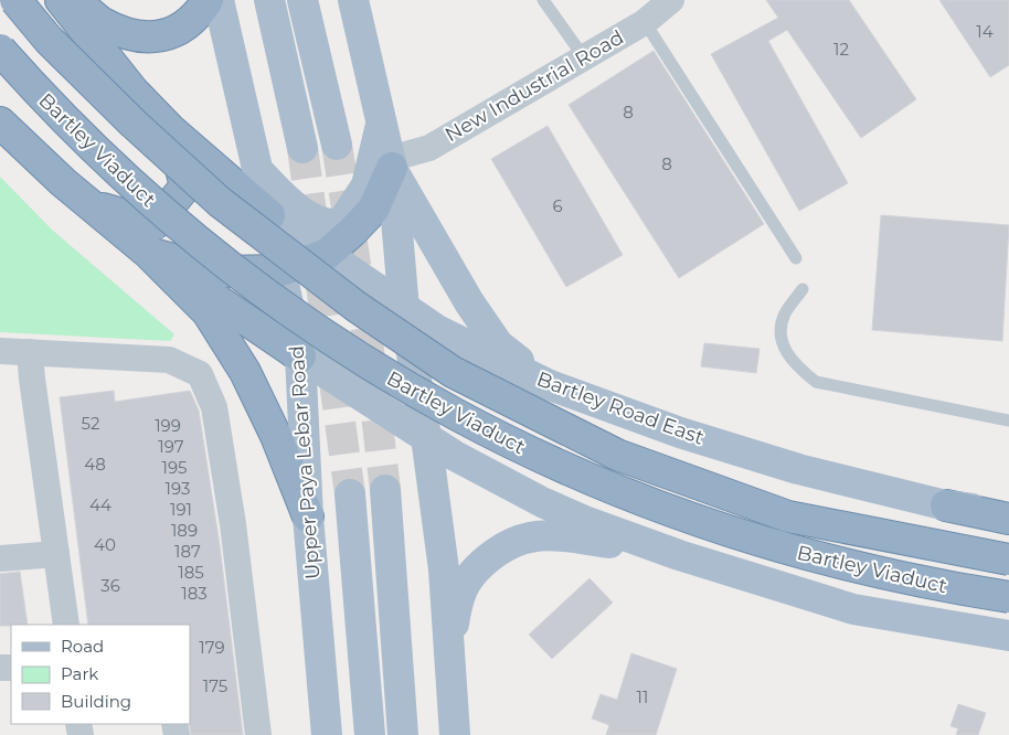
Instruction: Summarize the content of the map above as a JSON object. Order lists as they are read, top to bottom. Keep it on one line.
{"streets":{"highway":["Bartley Viaduct"],"main road":["Bartley Road East","Upper Paya Lebar Road"],"street":["New Industrial Road"]},"crossings":[["Bartley Road East","Upper Paya Lebar Road"]],"house_numbers":["14","12","8","8","6","52","199","197","48","195","193","44","191","189","40","187","185","36","183","179","175","11"],"legend":["Road","Park","Building"]}
